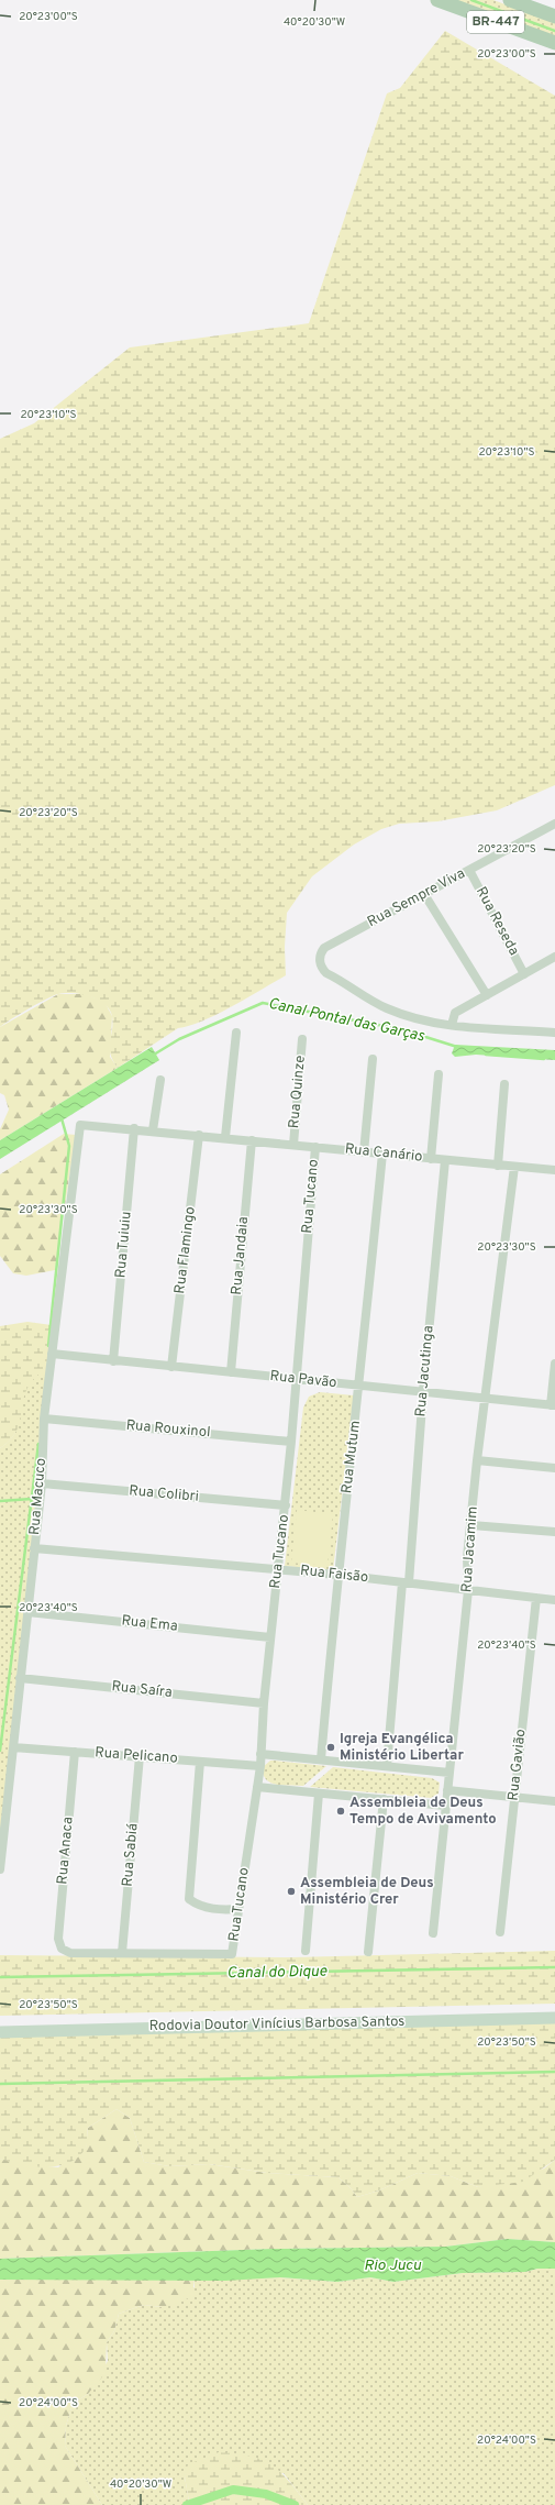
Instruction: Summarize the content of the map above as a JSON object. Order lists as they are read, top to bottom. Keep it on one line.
{"streets":{"main road":["BR-447","Rodovia Doutor Vinícius Barbosa Santos"],"street":["Rua Sempre Viva","Rua Reseda","Rua Quinze","Rua Canário","Rua Tucano","Rua Tuiuiu","Rua Flamingo","Rua Jandaia","Rua Jacutinga","Rua Pavão","Rua Rouxinol","Rua Mutum","Rua Colibri","Rua Macuco","Rua Jacamim","Rua Faisão","Rua Ema","Rua Saíra","Rua Pelicano","Rua Gavião","Rua Anaca","Rua Sabiá"]},"crossings":[["Rua Sempre Viva","Rua Reseda"],["Rua Quinze","Rua Canário"],["Rua Canário","Rua Tucano"],["Rua Canário","Rua Tuiuiu"],["Rua Canário","Rua Flamingo"],["Rua Canário","Rua Jandaia"],["Rua Canário","Rua Jacutinga"],["Rua Canário","Rua Mutum"],["Rua Canário","Rua Macuco"],["Rua Canário","Rua Jacamim"],["Rua Tucano","Rua Pavão"],["Rua Tucano","Rua Rouxinol"],["Rua Tucano","Rua Colibri"],["Rua Tucano","Rua Faisão"],["Rua Tucano","Rua Ema"],["Rua Tucano","Rua Saíra"],["Rua Tucano","Rua Pelicano"],["Rua Tucano","Rua Anaca"],["Rua Tucano","Rua Sabiá"],["Rua Tuiuiu","Rua Pavão"],["Rua Flamingo","Rua Pavão"],["Rua Jandaia","Rua Pavão"],["Rua Jacutinga","Rua Pavão"],["Rua Jacutinga","Rua Faisão"],["Rua Pavão","Rua Mutum"],["Rua Pavão","Rua Macuco"],["Rua Pavão","Rua Jacamim"],["Rua Rouxinol","Rua Macuco"],["Rua Mutum","Rua Faisão"],["Rua Colibri","Rua Macuco"],["Rua Macuco","Rua Faisão"],["Rua Macuco","Rua Ema"],["Rua Macuco","Rua Saíra"],["Rua Macuco","Rua Pelicano"],["Rua Jacamim","Rua Faisão"],["Rua Faisão","Rua Gavião"],["Rua Pelicano","Rua Anaca"],["Rua Pelicano","Rua Sabiá"],["Rua Anaca","Rua Sabiá"]],"water":["Canal Pontal das Garças","Canal do Dique","Rio Jucu"],"places":["Igreja Evangélica Ministério Libertar","Assembleia de Deus Tempo de Avivamento","Assembleia de Deus Ministério Crer"],"coordinates":["20°23'00\"S","40°20'30\"W","20°23'10\"S","20°23'20\"S","20°23'30\"S","20°23'40\"S","20°23'50\"S","20°24'00\"S"]}
